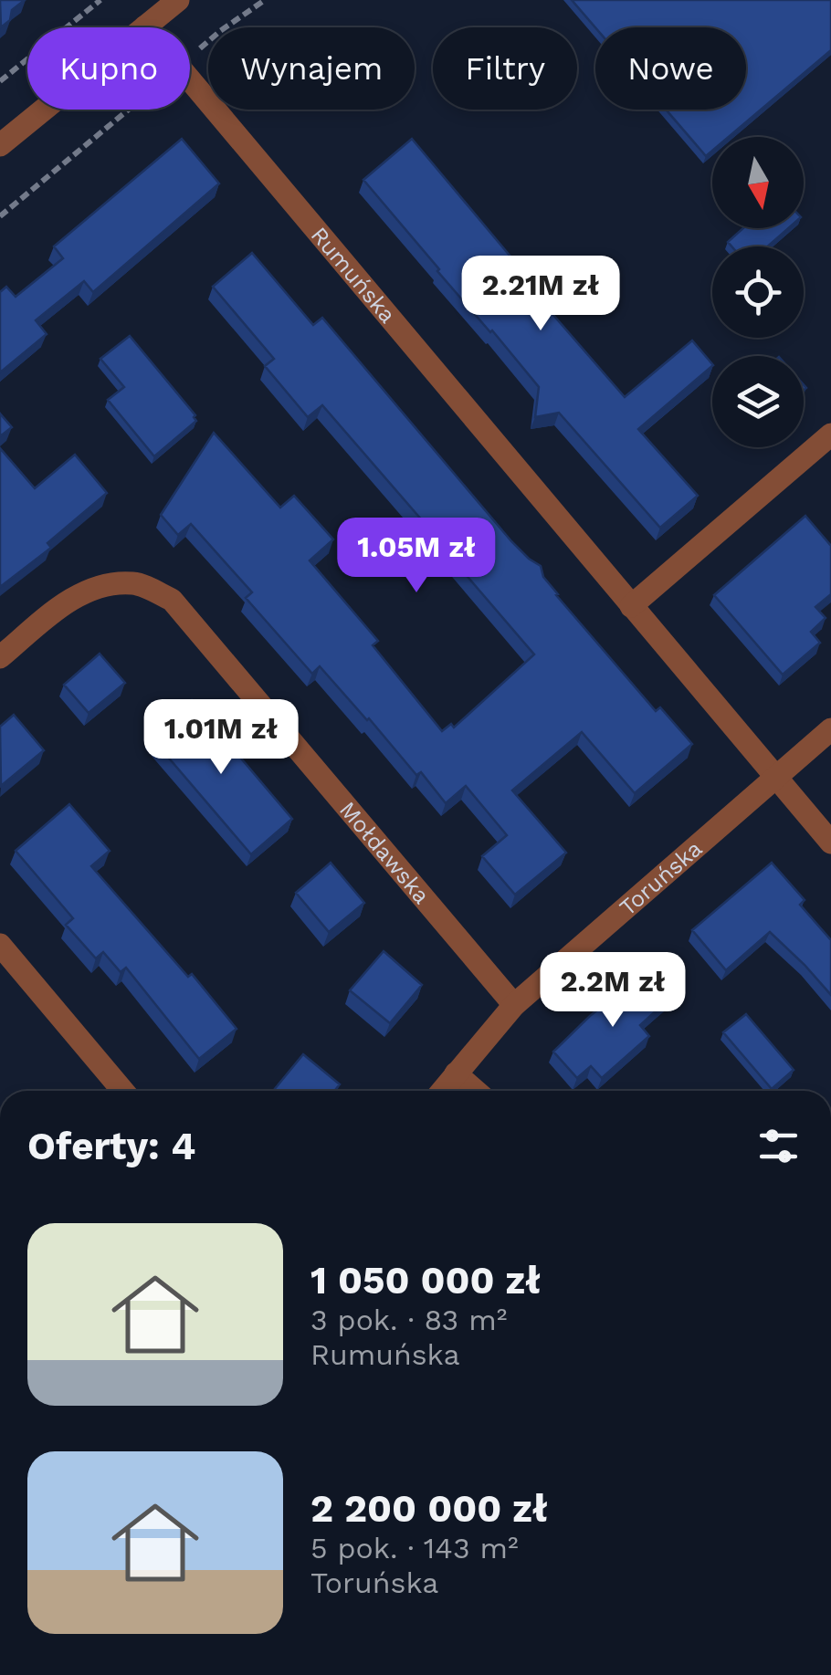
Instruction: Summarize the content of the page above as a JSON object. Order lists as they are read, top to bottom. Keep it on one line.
{"streets":{"street":["Rumuńska","Mołdawska","Toruńska"]},"crossings":[["Rumuńska","Toruńska"],["Mołdawska","Toruńska"]],"north":"bottom","page":{"chip":["Kupno","Wynajem","Filtry","Nowe"],"price":["2.21M zł","1.05M zł","1.01M zł","2.2M zł"],"heading":"Oferty: 4","list":[{"name":"1 050 000 zł","note":"3 pok. · 83 m² · Rumuńska"},{"name":"2 200 000 zł","note":"5 pok. · 143 m² · Toruńska"}]}}
